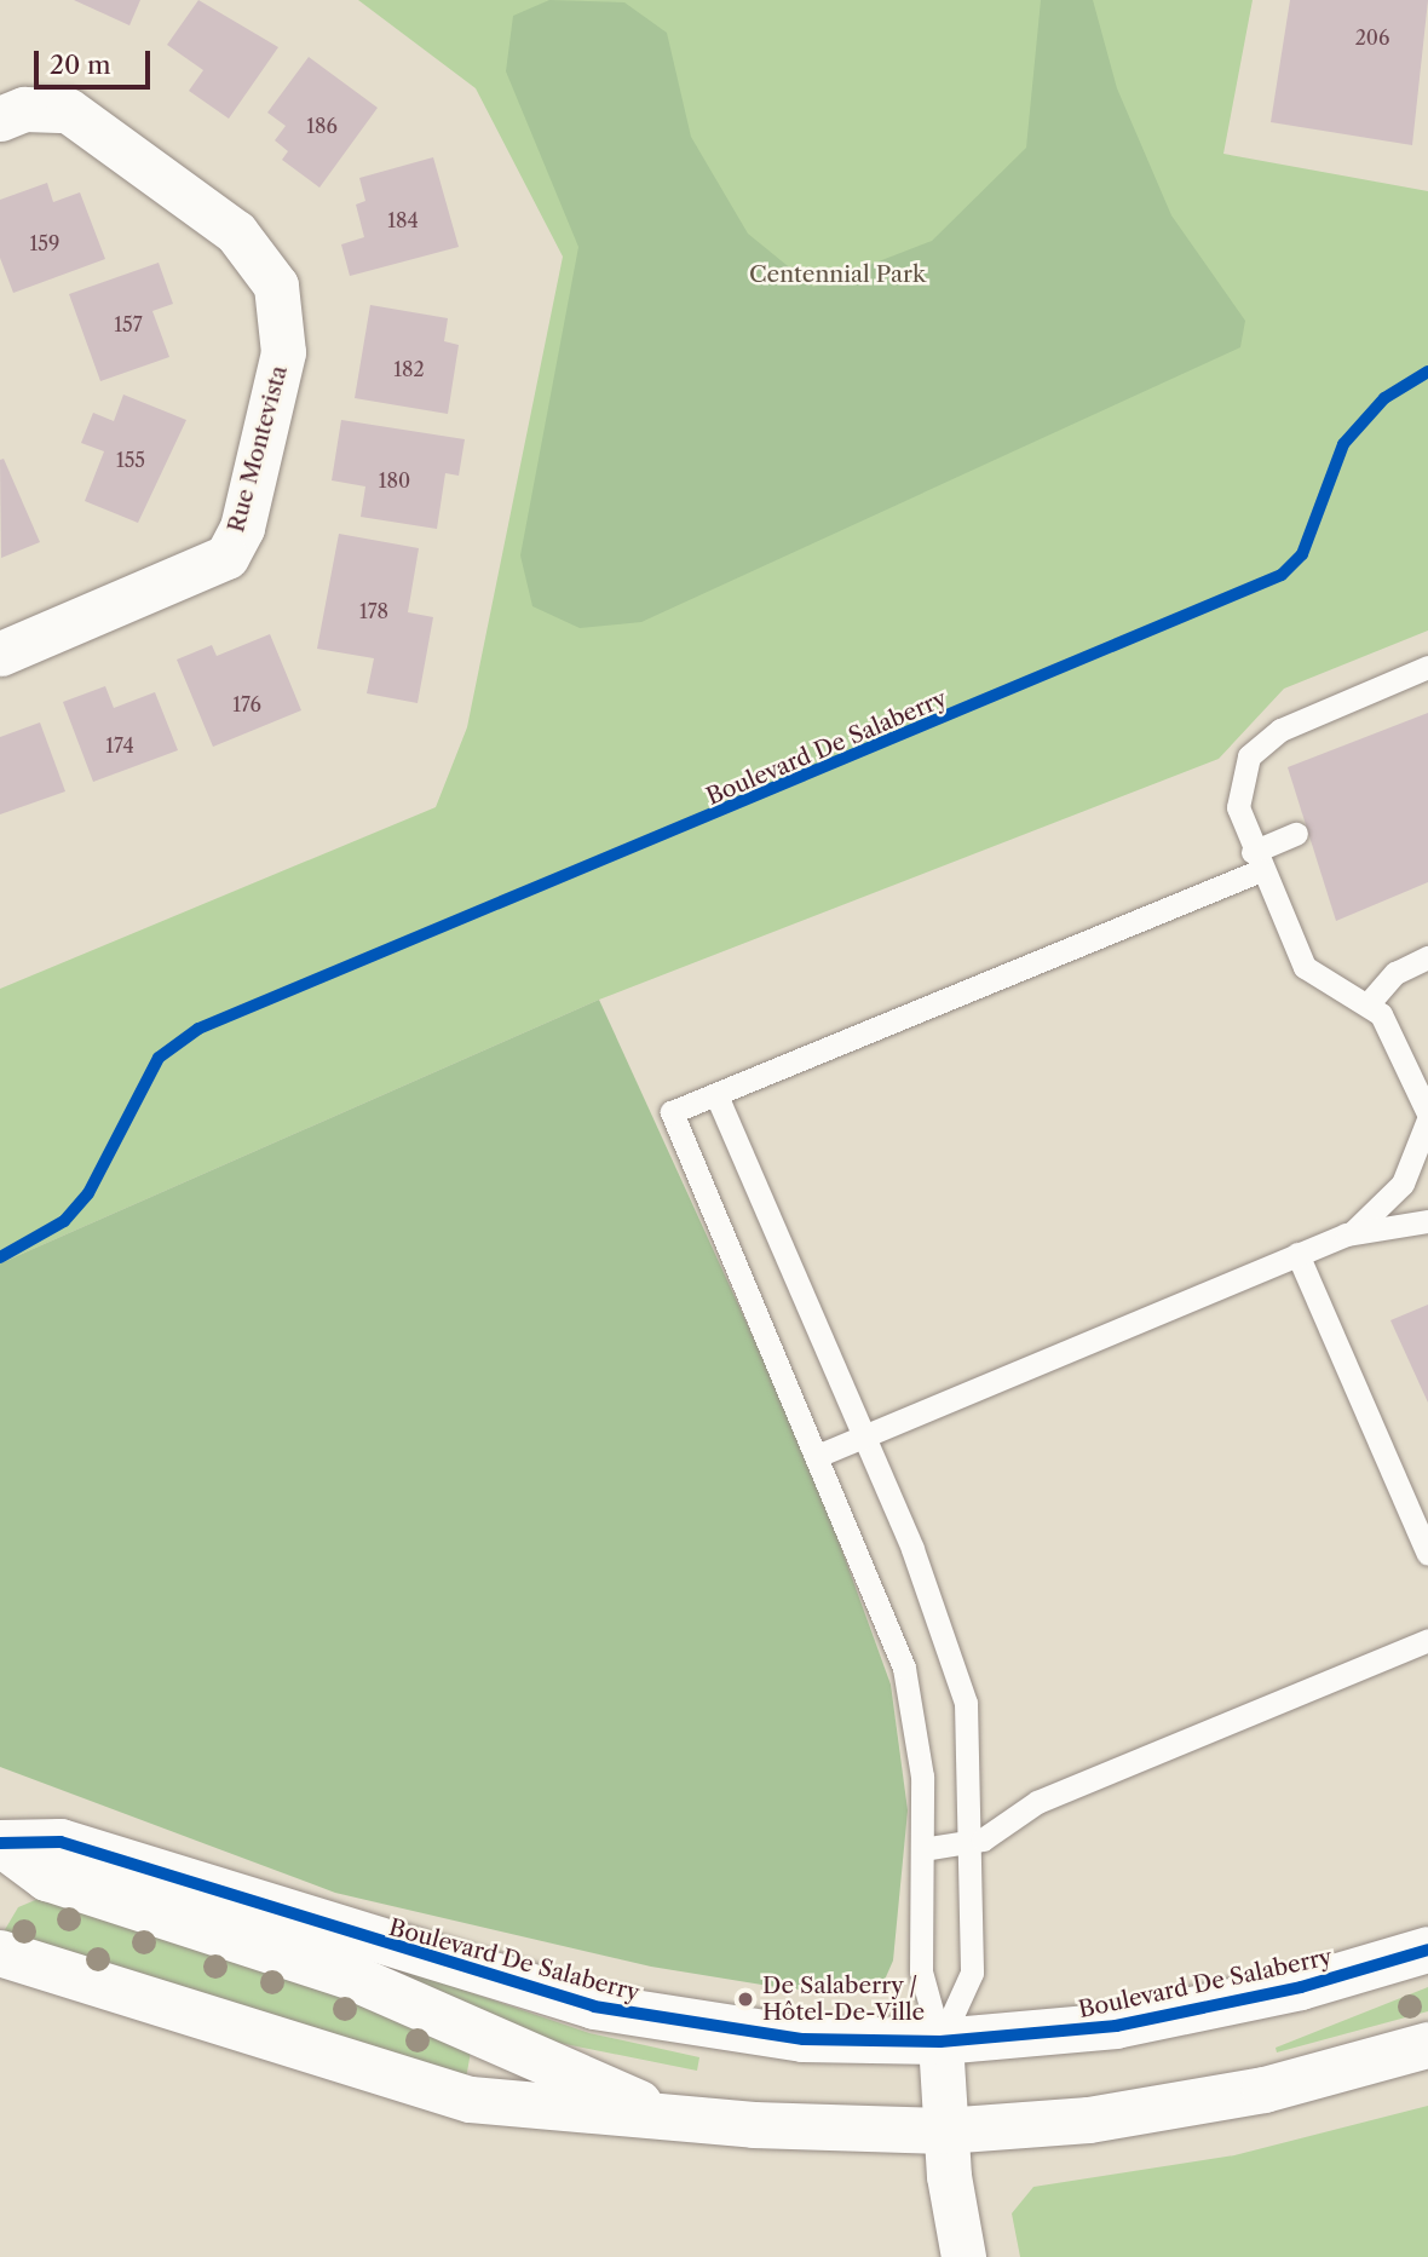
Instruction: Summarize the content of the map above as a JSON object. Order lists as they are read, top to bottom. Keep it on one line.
{"streets":{"street":["Rue Montevista","Boulevard De Salaberry"]},"parks":["Centennial Park"],"places":["De Salaberry / Hôtel-De-Ville"],"house_numbers":["206","186","184","159","157","182","155","180","178","176","174"],"scale_bar":"20 m"}
